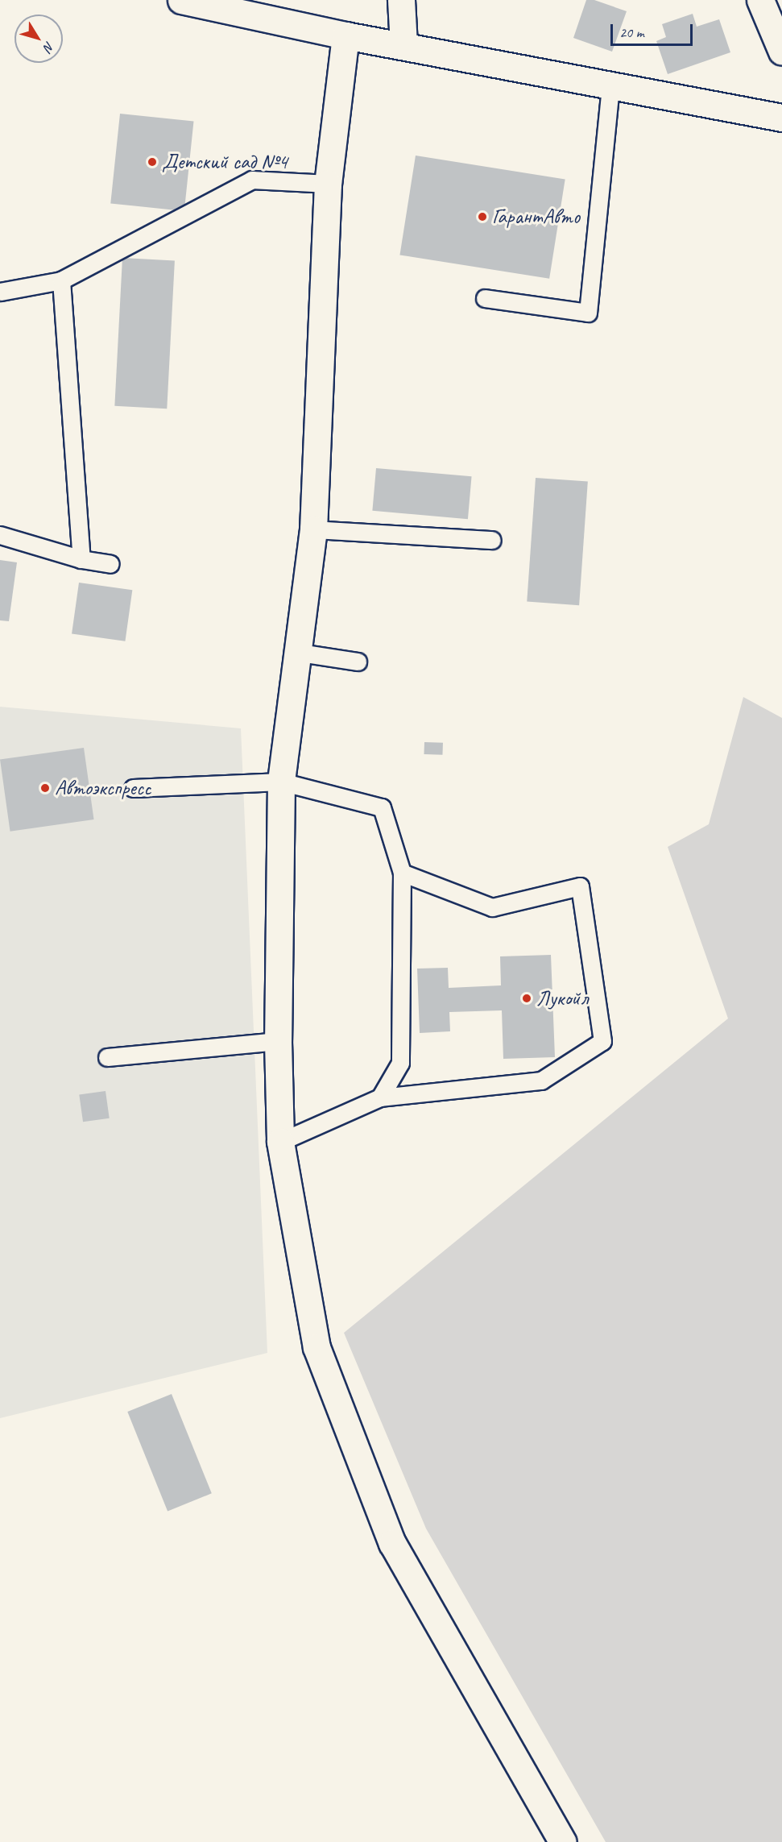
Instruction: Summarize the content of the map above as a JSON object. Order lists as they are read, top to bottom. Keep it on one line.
{"places":["Детский сад №4","ГарантАвто","Автоэкспресс","Лукойл"],"scale_bar":"20 m","north":"bottom right"}
